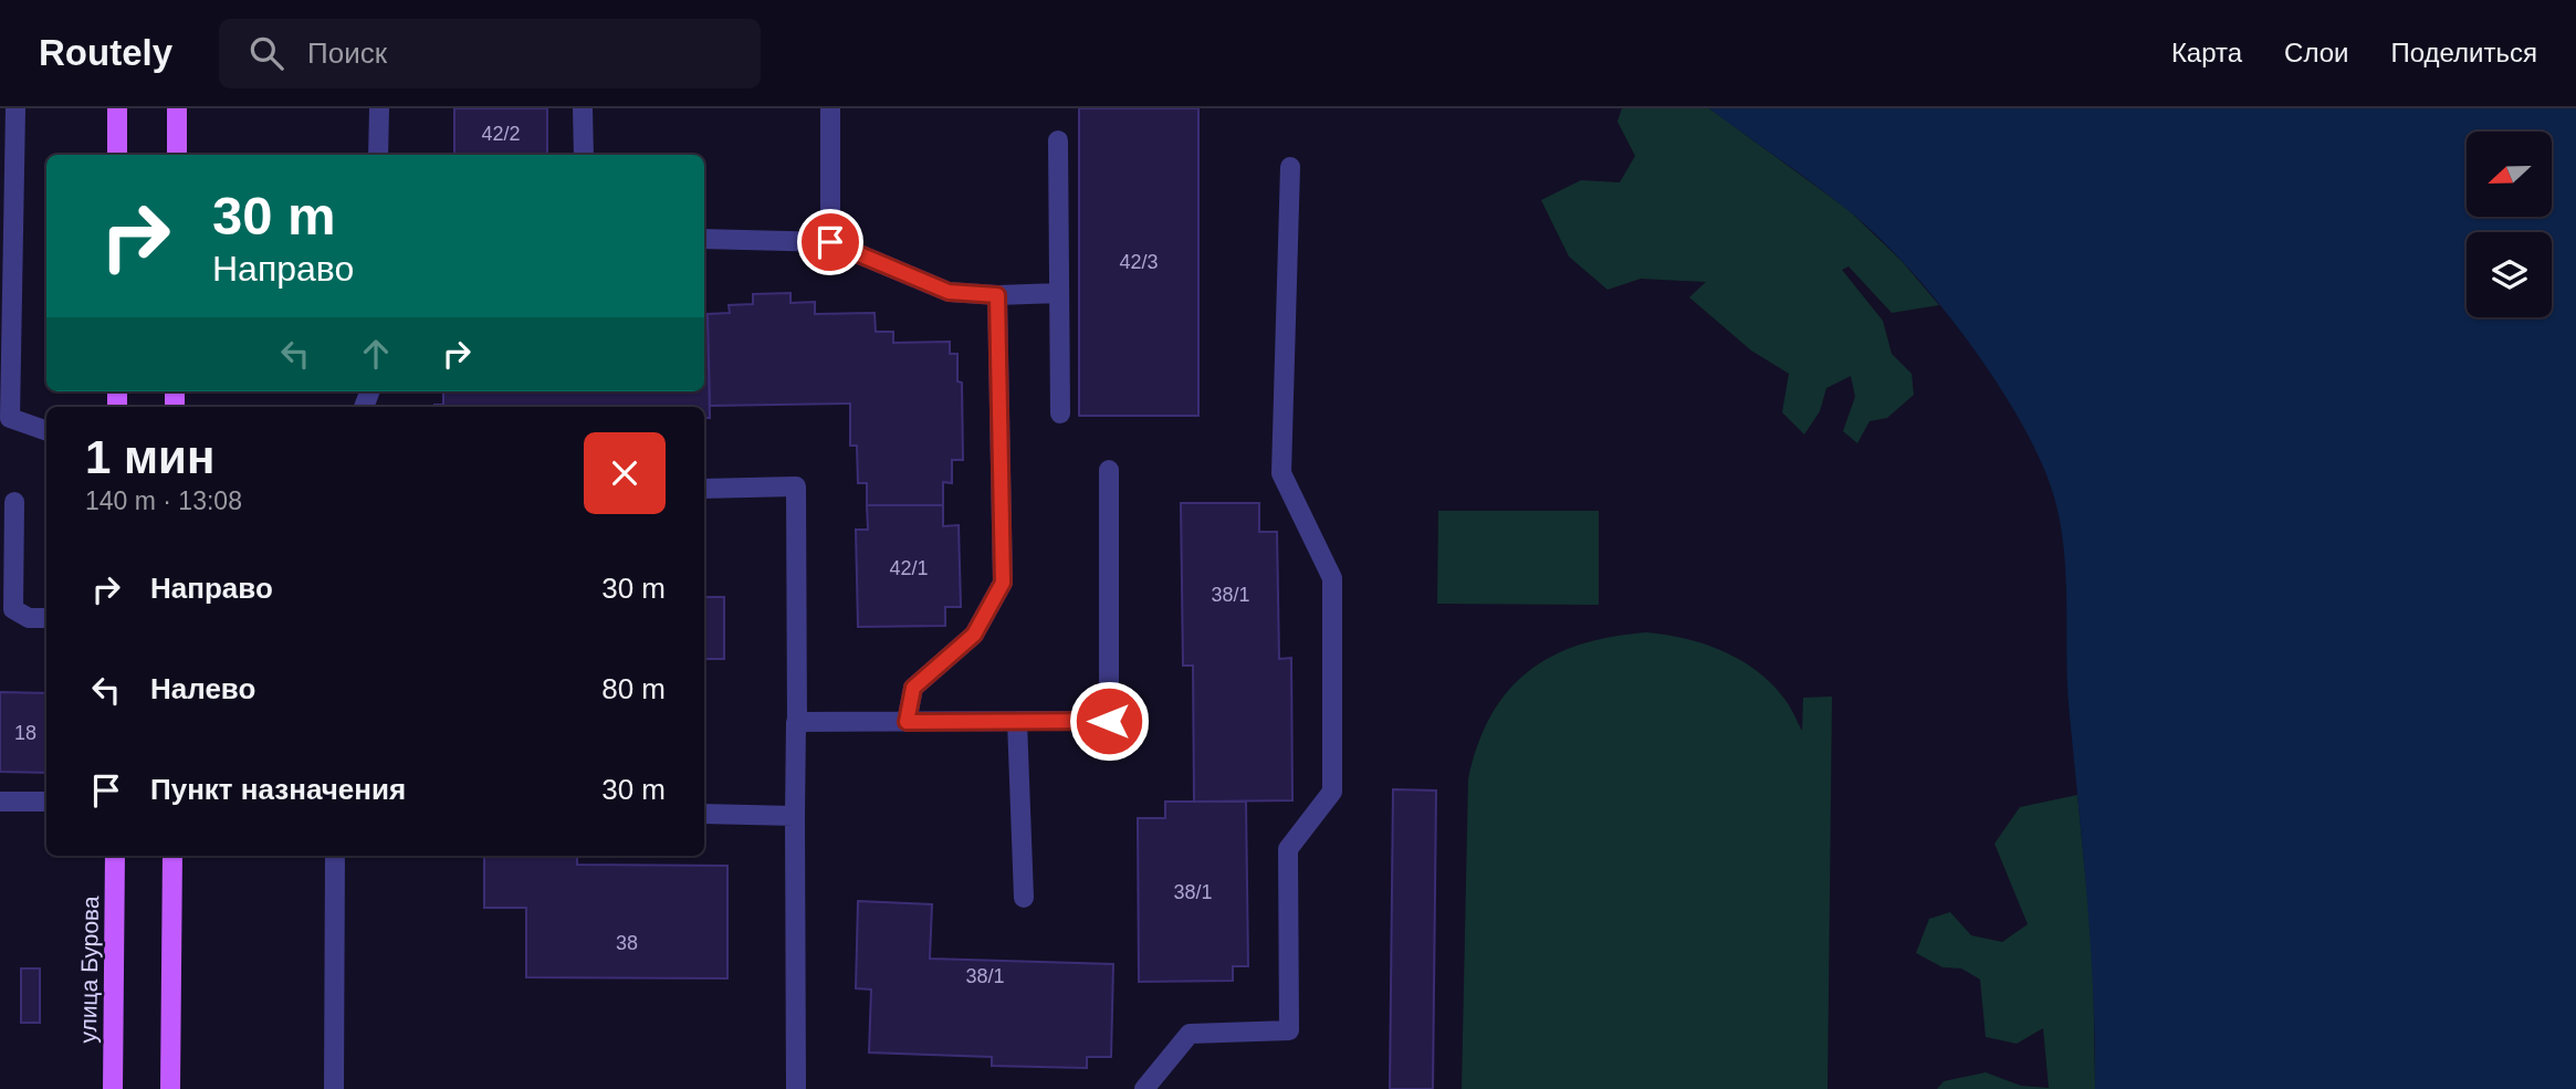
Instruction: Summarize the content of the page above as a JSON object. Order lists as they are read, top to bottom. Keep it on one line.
{"streets":{"main road":["улица Бурова"]},"house_numbers":["42/2","42/3","42/1","38/1","18","38/1","38","38/1"],"north":"left","page":{"header":"Routely","search":"Поиск","nav":["Карта","Слои","Поделиться"],"turn":["30 m","Направо"],"heading":["1 мин","140 m · 13:08"],"list":[{"name":"Направо","value":"30 m"},{"name":"Налево","value":"80 m"},{"name":"Пункт назначения","value":"30 m"}]}}
